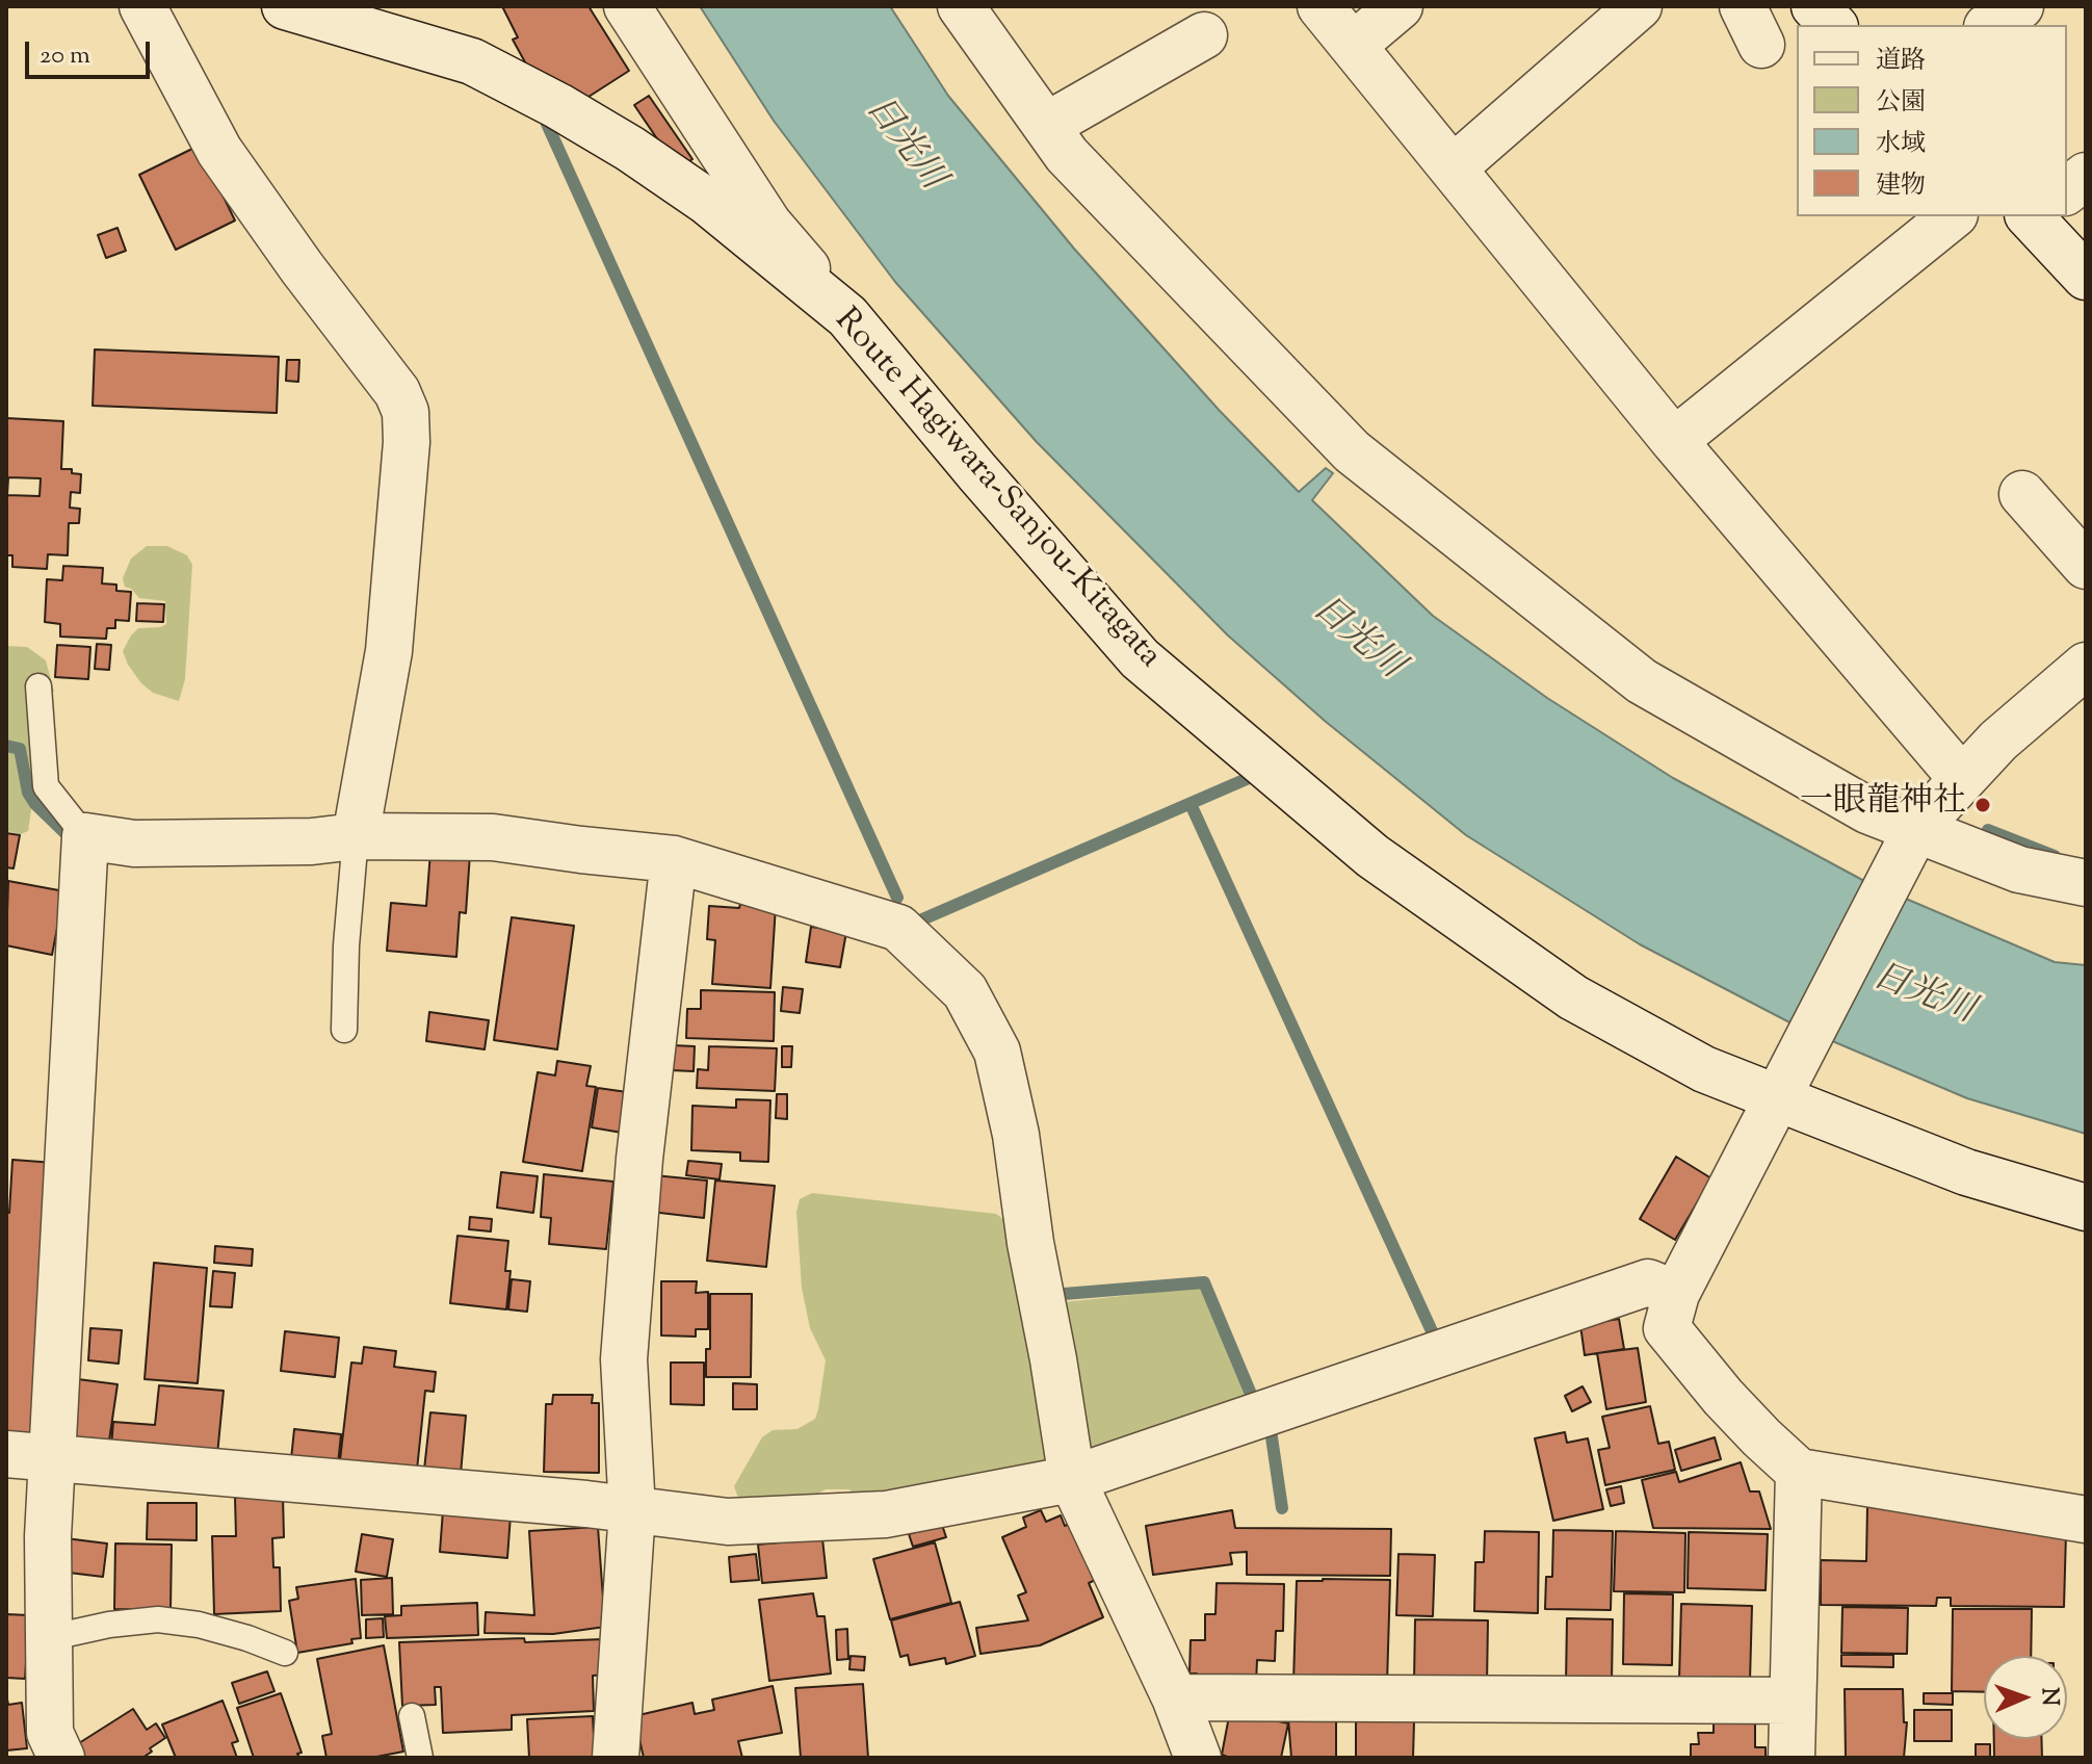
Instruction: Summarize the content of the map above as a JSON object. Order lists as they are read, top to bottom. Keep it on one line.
{"streets":{"street":["Route Hagiwara-Sanjou-Kitagata"]},"water":["日光川"],"places":["一眼龍神社"],"legend":["道路","公園","水域","建物"],"scale_bar":"20 m","north":"right"}
